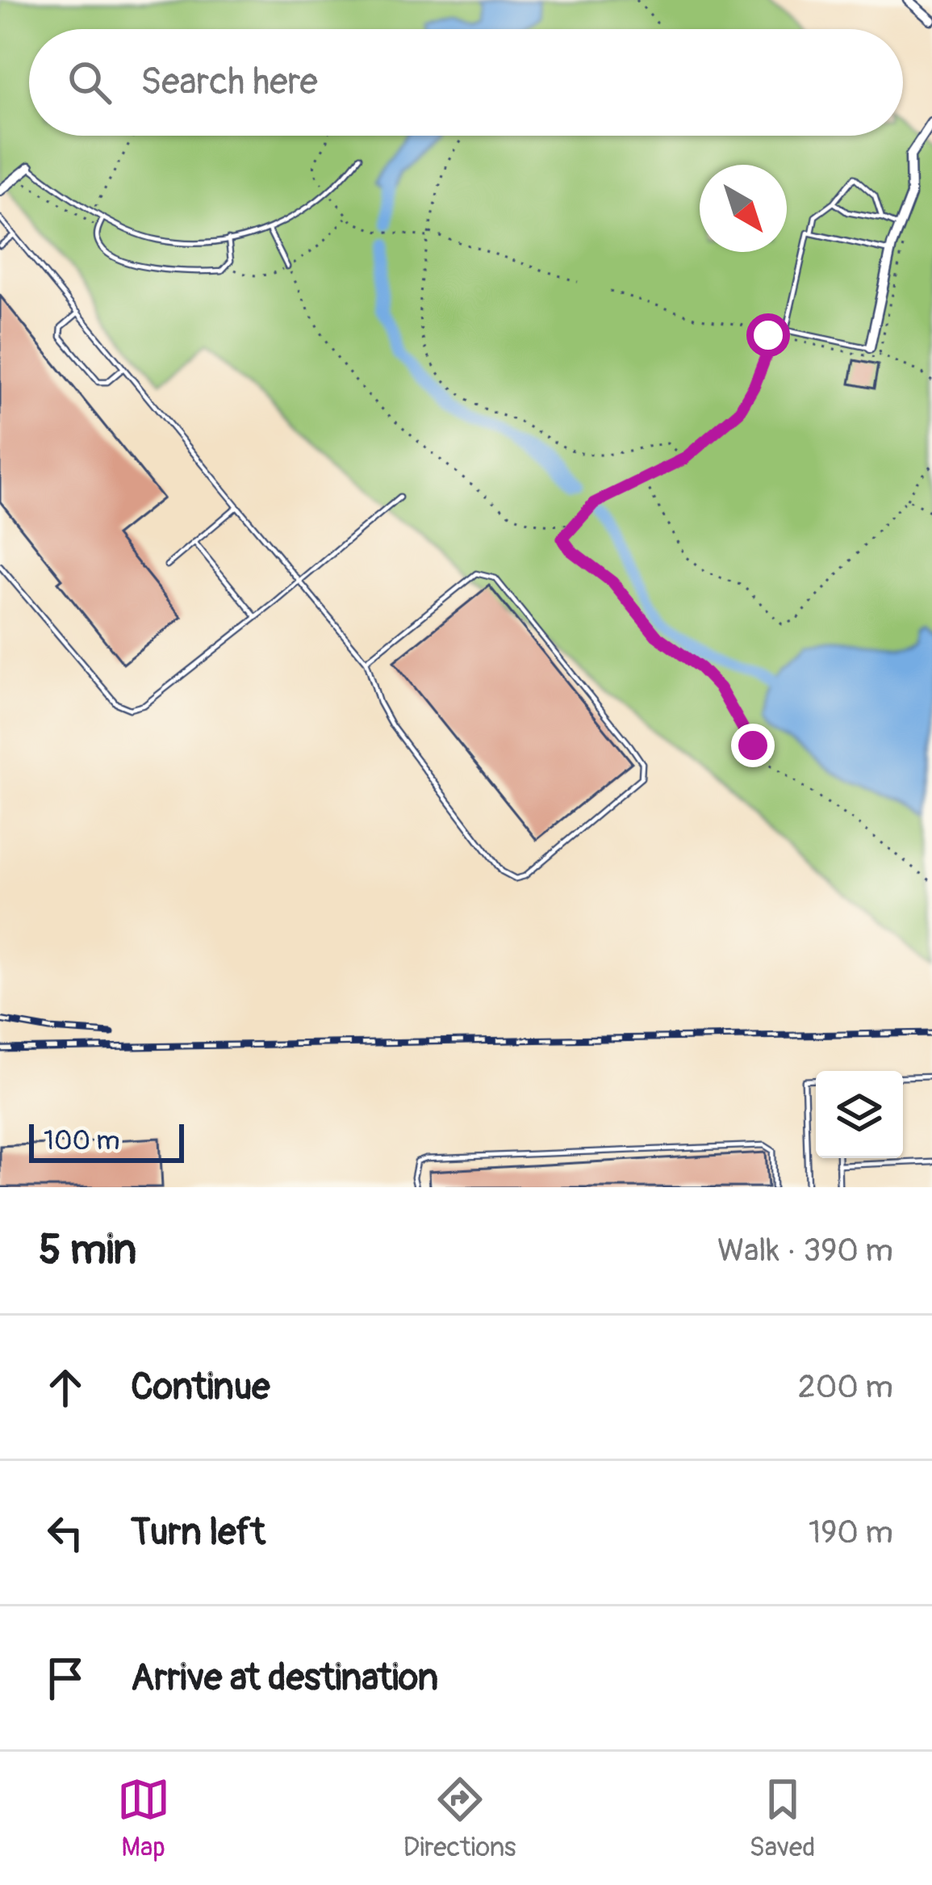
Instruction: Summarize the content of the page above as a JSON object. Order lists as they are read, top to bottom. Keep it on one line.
{"scale_bar":"100 m","north":"bottom right","page":{"search":"Search here","scale":"100 m","heading":["5 min","Walk · 390 m"],"list":[["Continue","200 m"],["Turn left","190 m"],"Arrive at destination"],"nav":["Map","Directions","Saved"]}}
